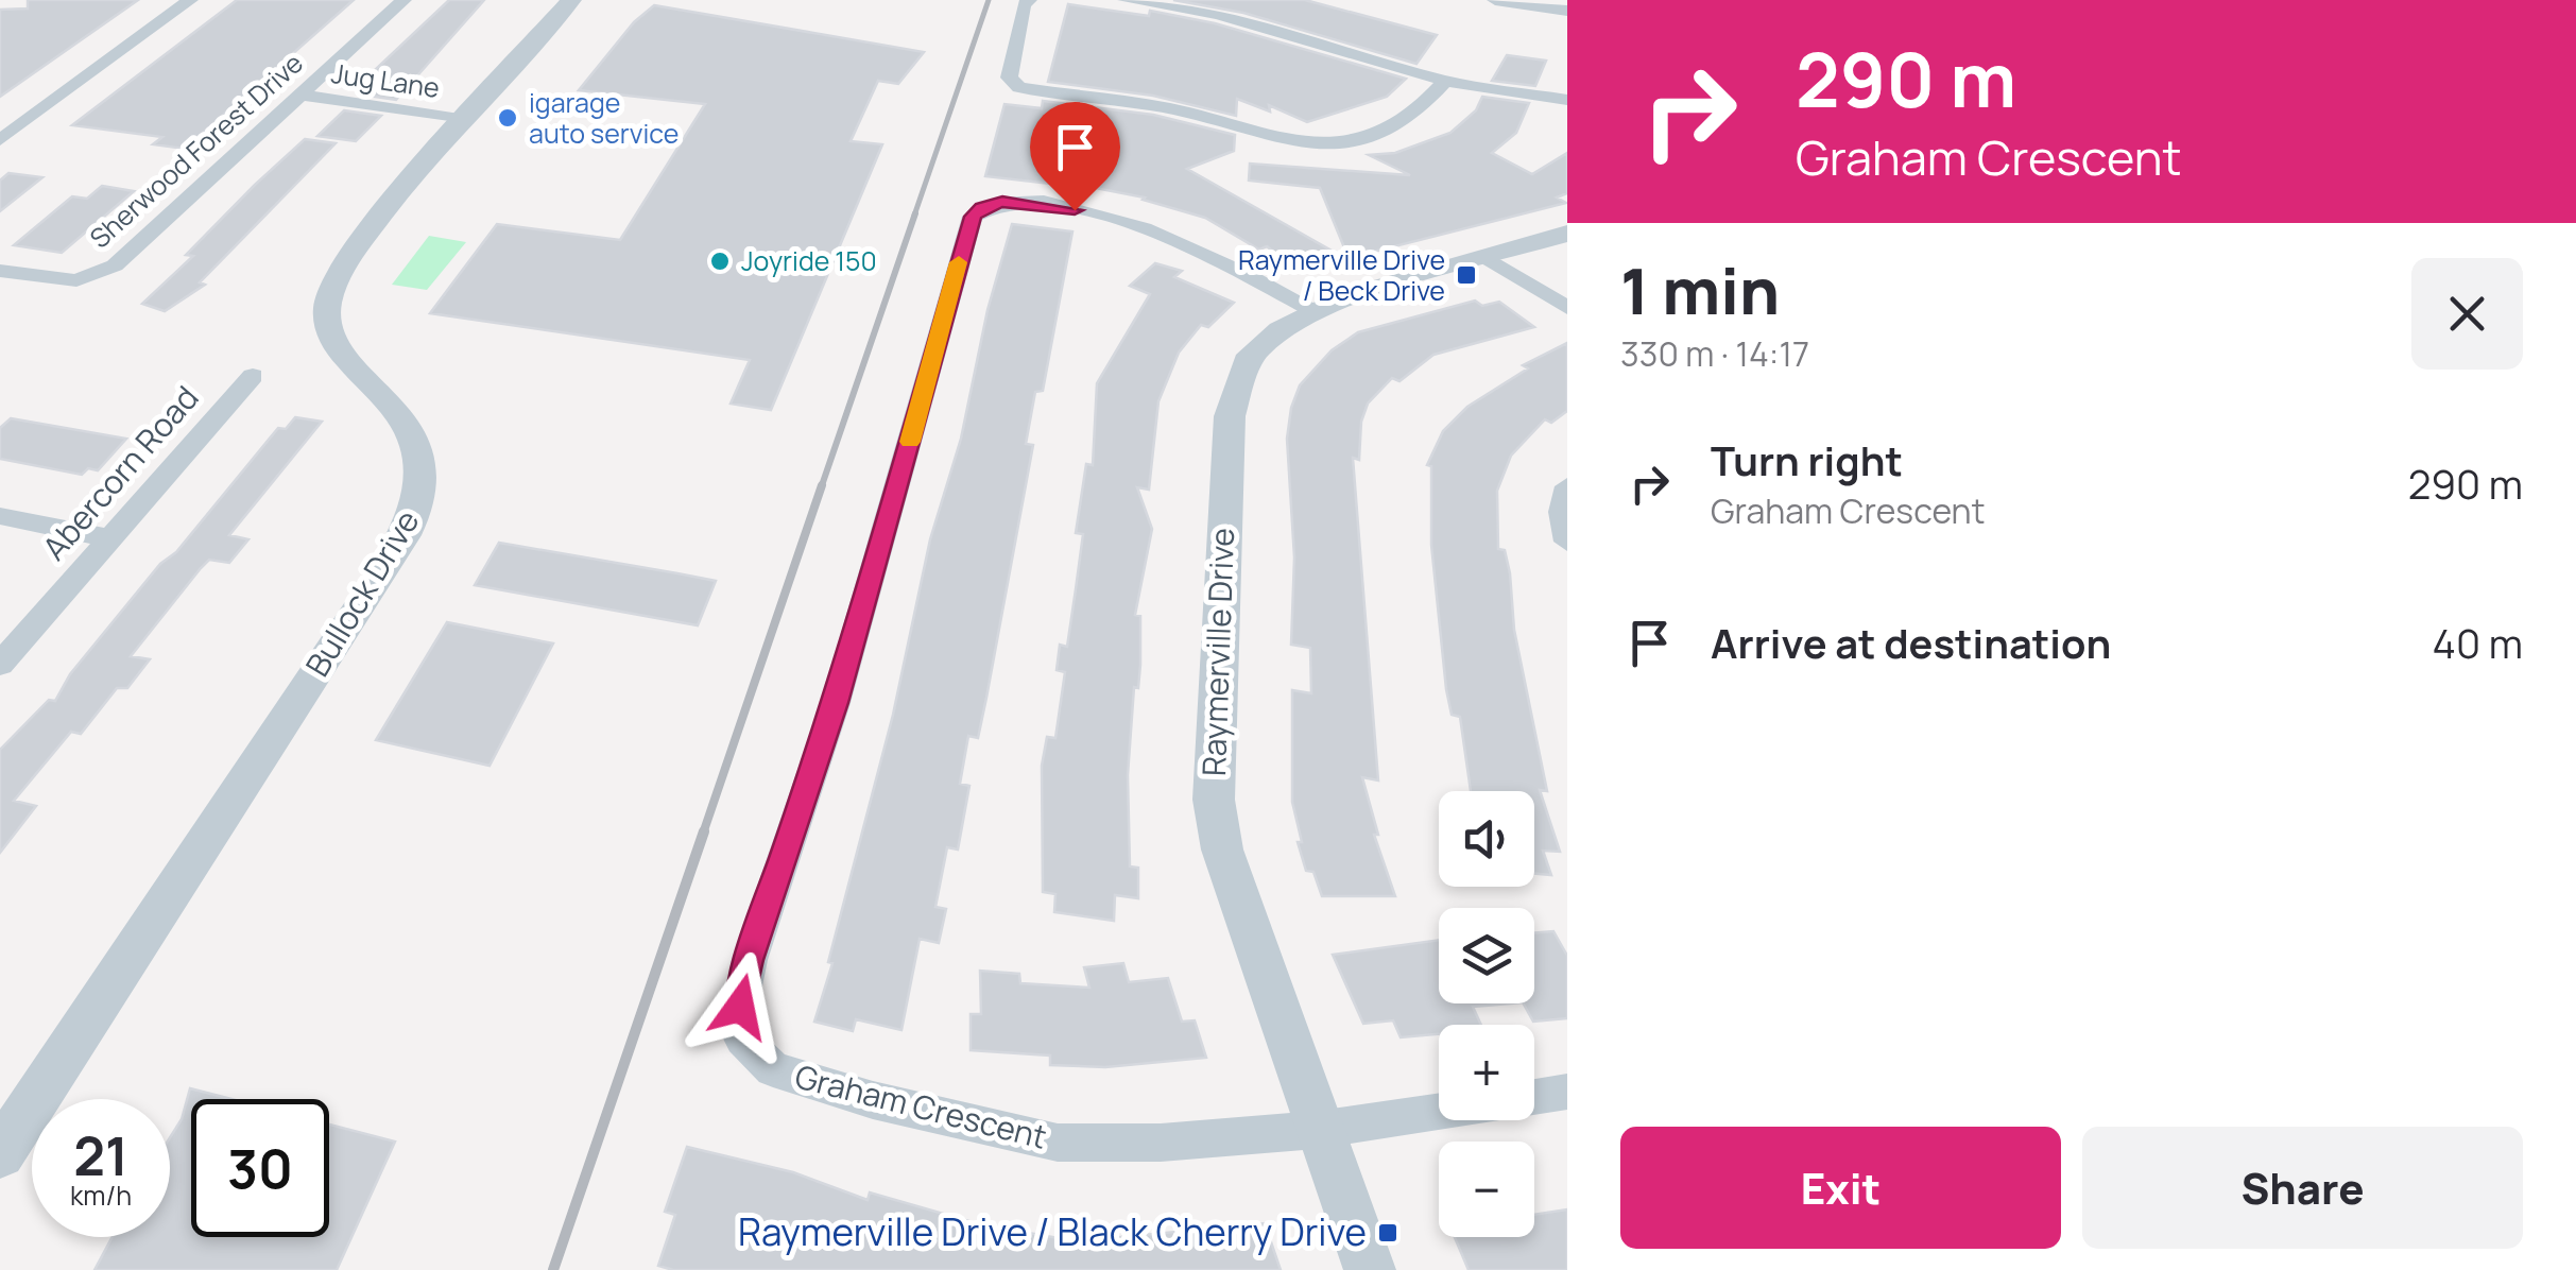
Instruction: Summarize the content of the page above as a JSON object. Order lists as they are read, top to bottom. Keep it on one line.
{"streets":{"street":["Jug Lane","Sherwood Forest Drive","Abercorn Road","Bullock Drive","Raymerville Drive","Graham Crescent"]},"crossings":[["Jug Lane","Sherwood Forest Drive"],["Jug Lane","Bullock Drive"],["Raymerville Drive","Graham Crescent"]],"places":{"other":["igarage auto service","Joyride 150"],"transit":["Raymerville Drive / Beck Drive","Raymerville Drive / Black Cherry Drive"]},"page":{"turn":["290 m","Graham Crescent"],"heading":["1 min","330 m · 14:17"],"list":[{"name":"Turn right","note":"Graham Crescent","value":"290 m"},{"name":"Arrive at destination","value":"40 m"}],"map_buttons":["+","−"],"speed":"21 km/h","limit":"30","buttons":["Exit","Share"]}}
